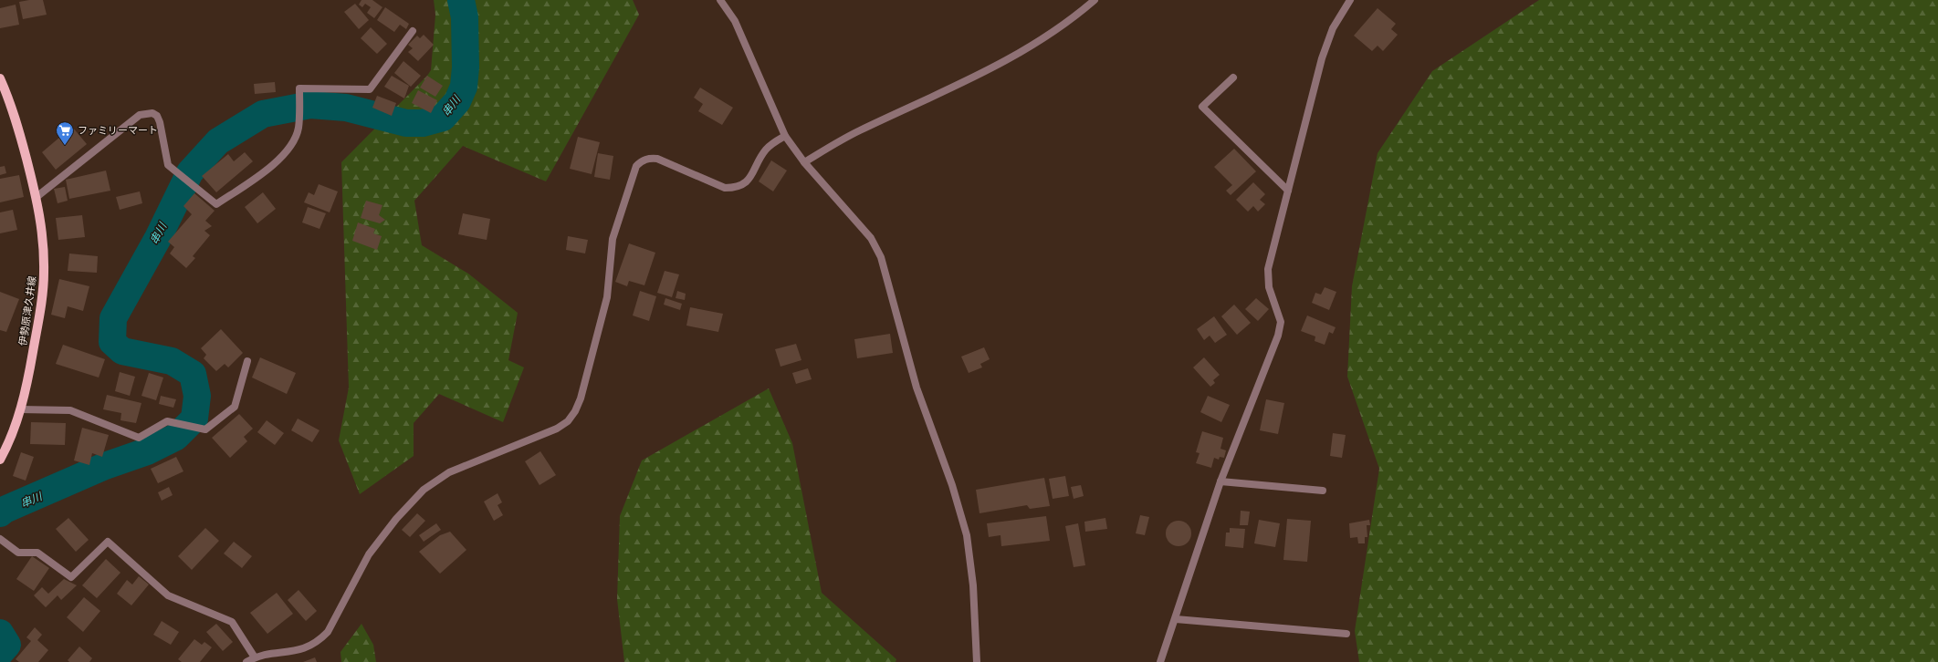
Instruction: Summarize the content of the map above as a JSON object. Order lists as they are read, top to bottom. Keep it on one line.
{"streets":{"main road":["伊勢原津久井線"]},"water":["串川"],"places":{"supermarket":["ファミリーマート"]}}
